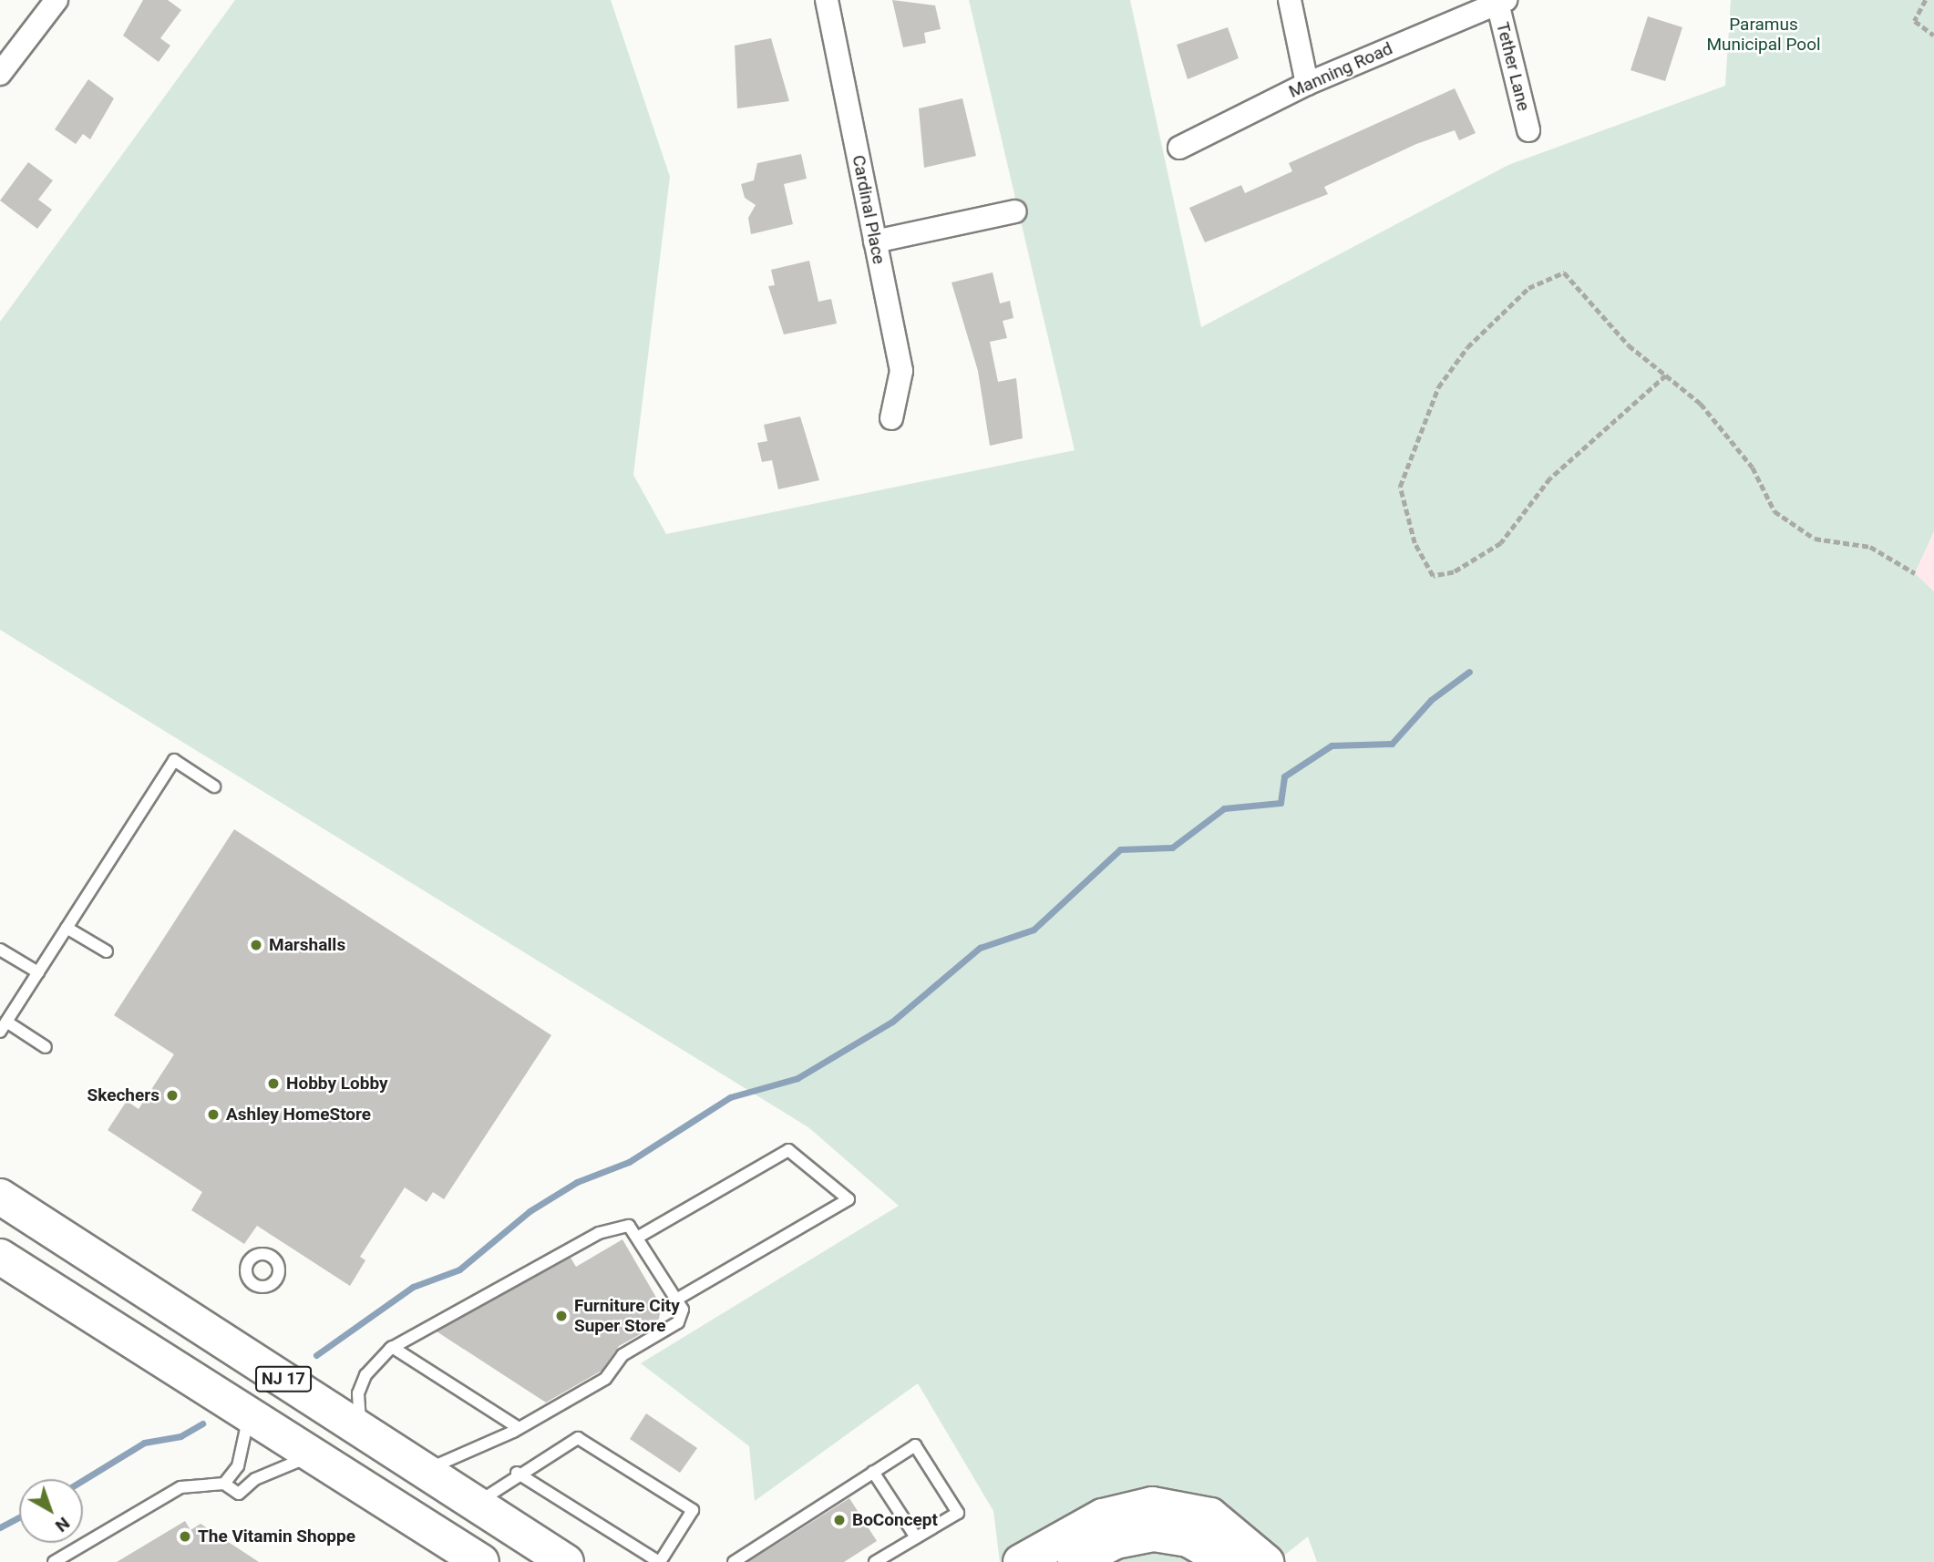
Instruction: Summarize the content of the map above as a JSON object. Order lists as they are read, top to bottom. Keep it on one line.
{"streets":{"highway":["NJ 17"],"street":["Tether Lane","Manning Road","Cardinal Place"]},"crossings":[["Tether Lane","Manning Road"]],"parks":["Paramus Municipal Pool"],"places":["Marshalls","Hobby Lobby","Skechers","Ashley HomeStore","Furniture City Super Store","BoConcept","The Vitamin Shoppe"],"north":"bottom right"}
